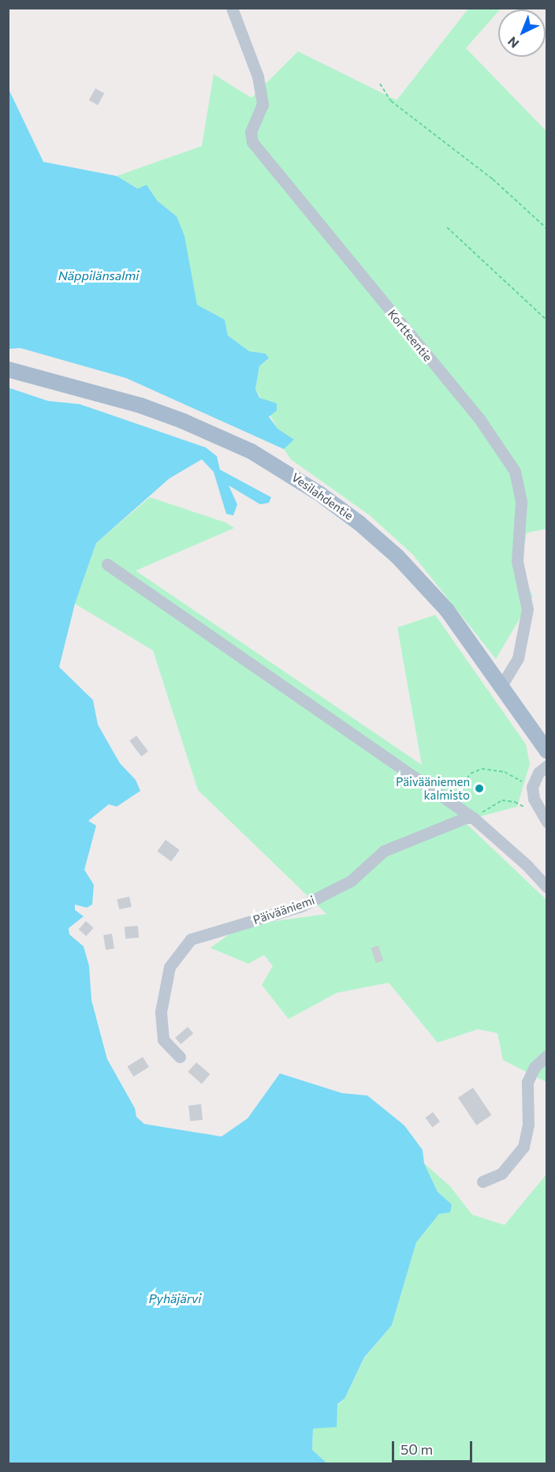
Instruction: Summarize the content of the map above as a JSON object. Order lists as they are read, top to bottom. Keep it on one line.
{"streets":{"main road":["Vesilahdentie"],"street":["Kortteentie","Päivääniemi"]},"crossings":[["Kortteentie","Vesilahdentie"]],"water":["Näppilänsalmi","Pyhäjärvi"],"places":["Päivääniemen kalmisto"],"scale_bar":"50 m","north":"bottom left"}
